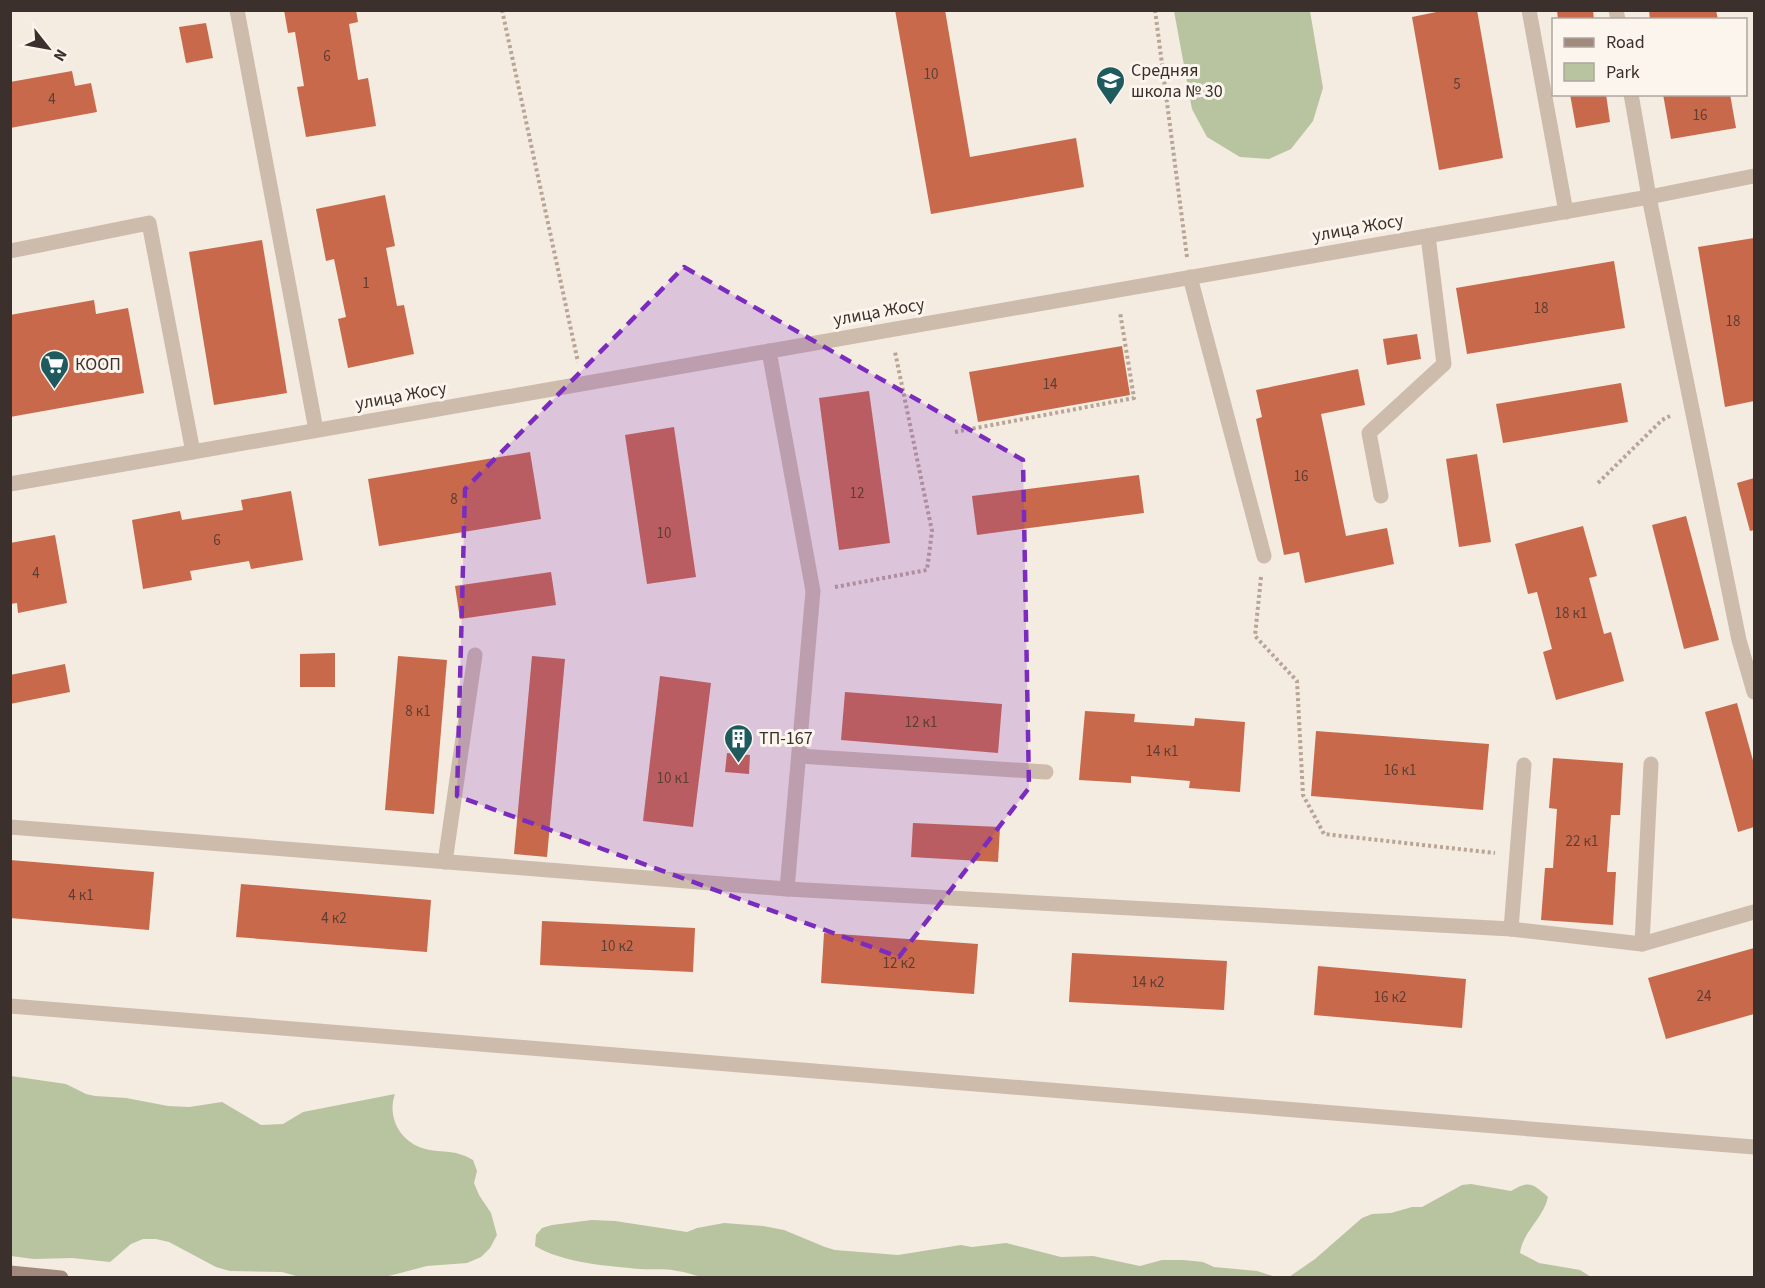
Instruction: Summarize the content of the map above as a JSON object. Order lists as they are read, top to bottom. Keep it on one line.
{"streets":{"street":["улица Жосу"]},"places":{"school or university":["Средняя школа № 30"],"supermarket":["КООП"],"building":["ТП-167"]},"house_numbers":["6","10","5","4","16","1","18","18","14","16","12","8","10","6","4","18 к1","8 к1","12 к1","14 к1","16 к1","10 к1","22 к1","4 к1","4 к2","10 к2","12 к2","14 к2","24","16 к2"],"legend":["Road","Park"],"north":"bottom right"}
